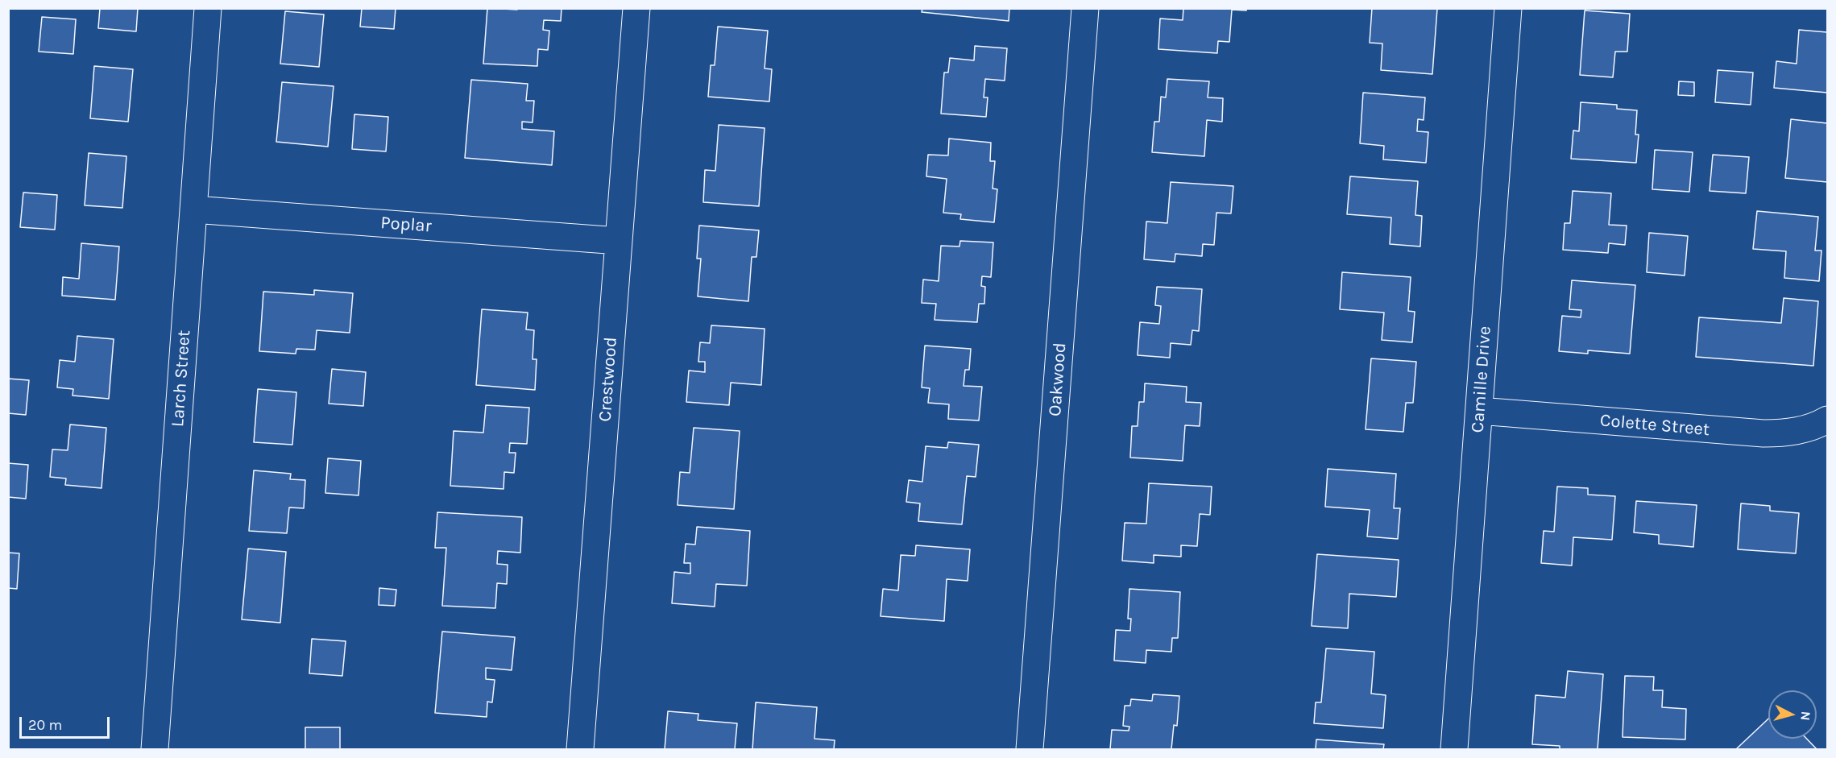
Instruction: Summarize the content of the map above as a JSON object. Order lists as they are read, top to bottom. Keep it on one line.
{"streets":{"street":["Poplar","Larch Street","Crestwood","Oakwood","Camille Drive","Colette Street"]},"crossings":[["Poplar","Larch Street"],["Poplar","Crestwood"],["Camille Drive","Colette Street"]],"scale_bar":"20 m","north":"right"}
